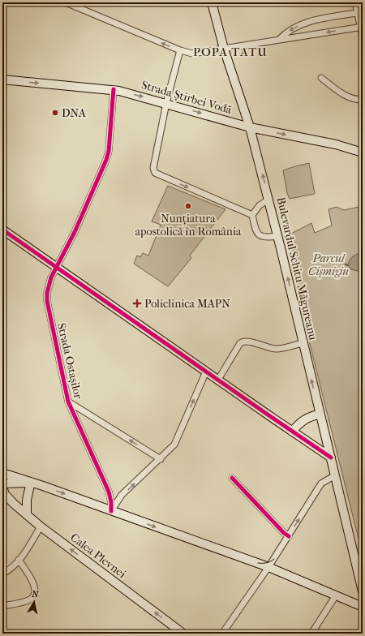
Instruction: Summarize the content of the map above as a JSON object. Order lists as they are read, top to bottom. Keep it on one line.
{"streets":{"street":["Strada Știrbei Vodă","Bulevardul Schitu Măgureanu","Strada Ostașilor","Calea Plevnei"]},"crossings":[["Strada Știrbei Vodă","Bulevardul Schitu Măgureanu"],["Strada Știrbei Vodă","Strada Ostașilor"]],"one_way":["Bulevardul Schitu Măgureanu"],"districts":["POPA TATU"],"parks":["Parcul Cișmigiu"],"places":{"other":["DNA","Nunțiatura apostolică în România"],"health":["Policlinica MAPN"]},"north":"top"}
